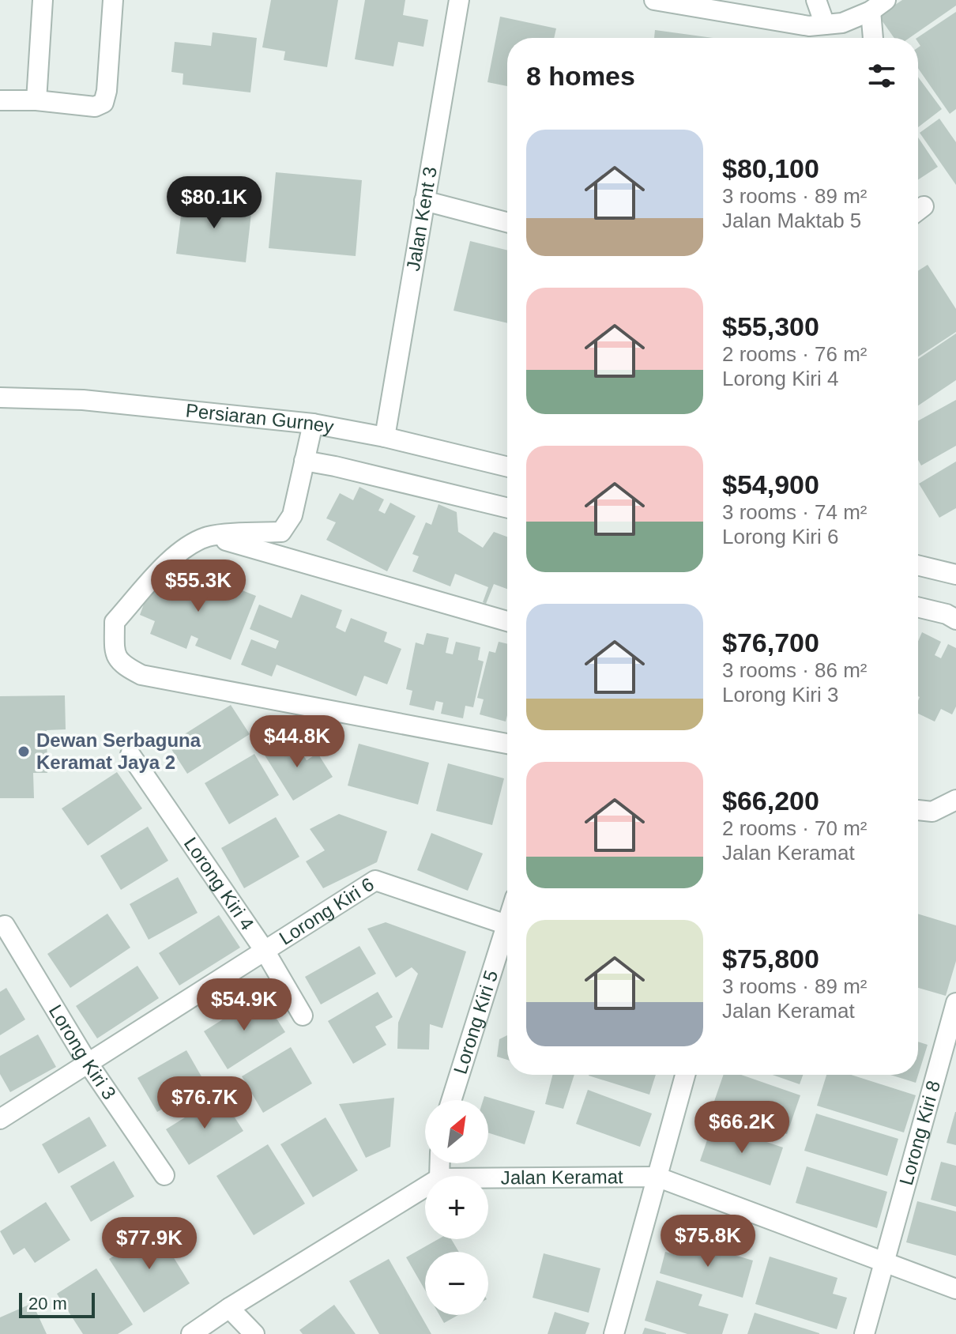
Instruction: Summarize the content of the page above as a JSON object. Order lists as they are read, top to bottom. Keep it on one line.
{"streets":{"street":["Jalan Kent 3","Persiaran Gurney","Lorong Kiri 4","Lorong Kiri 6","Lorong Kiri 5","Lorong Kiri 3","Lorong Kiri 8","Jalan Keramat"]},"crossings":[["Jalan Kent 3","Persiaran Gurney"],["Lorong Kiri 4","Lorong Kiri 6"],["Lorong Kiri 6","Lorong Kiri 5"],["Lorong Kiri 6","Lorong Kiri 3"],["Lorong Kiri 8","Jalan Keramat"]],"places":["Dewan Serbaguna Keramat Jaya 2"],"scale_bar":"20 m","north":"top right","page":{"heading":"8 homes","list":[{"name":"$80,100","note":"3 rooms · 89 m² · Jalan Maktab 5"},{"name":"$55,300","note":"2 rooms · 76 m² · Lorong Kiri 4"},{"name":"$54,900","note":"3 rooms · 74 m² · Lorong Kiri 6"},{"name":"$76,700","note":"3 rooms · 86 m² · Lorong Kiri 3"},{"name":"$66,200","note":"2 rooms · 70 m² · Jalan Keramat"},{"name":"$75,800","note":"3 rooms · 89 m² · Jalan Keramat"}],"price":["$80.1K","$55.3K","$44.8K","$54.9K","$76.7K","$66.2K","$75.8K","$77.9K"],"map_buttons":["+","−"],"scale":"20 m"}}
